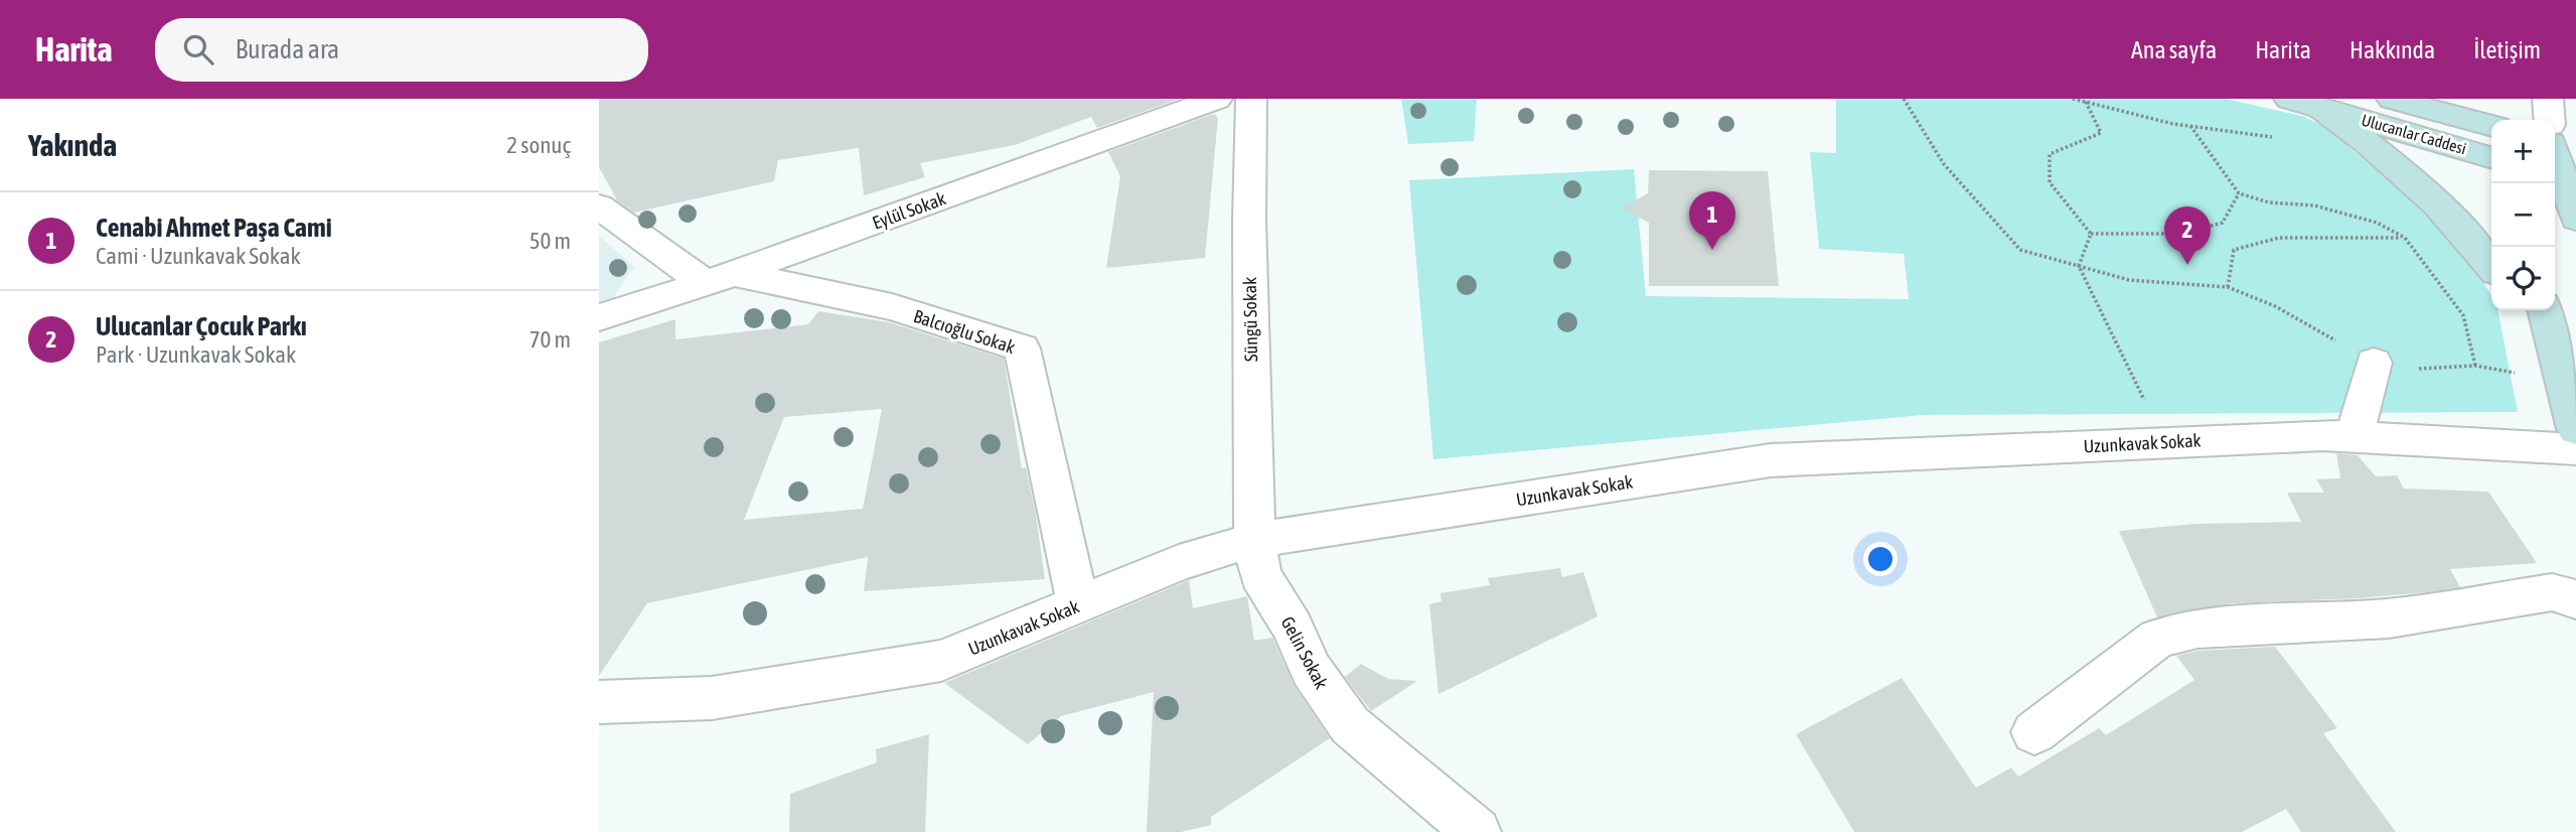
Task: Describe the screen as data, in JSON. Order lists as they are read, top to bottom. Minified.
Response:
{"streets":{"main road":["Ulucanlar Caddesi"],"street":["Eylül Sokak","Süngü Sokak","Balcıoğlu Sokak","Uzunkavak Sokak","Gelin Sokak"]},"crossings":[["Eylül Sokak","Balcıoğlu Sokak"],["Süngü Sokak","Uzunkavak Sokak"],["Süngü Sokak","Gelin Sokak"],["Balcıoğlu Sokak","Uzunkavak Sokak"],["Uzunkavak Sokak","Gelin Sokak"]],"page":{"header":"Harita","search":"Burada ara","nav":["Ana sayfa","Harita","Hakkında","İletişim"],"heading":["Yakında","2 sonuç"],"map_buttons":["+","−"],"list":[{"mark":"1","name":"Cenabi Ahmet Paşa Cami","note":"Cami · Uzunkavak Sokak","value":"50 m"},{"mark":"2","name":"Ulucanlar Çocuk Parkı","note":"Park · Uzunkavak Sokak","value":"70 m"}],"pins":["1","2"]}}
